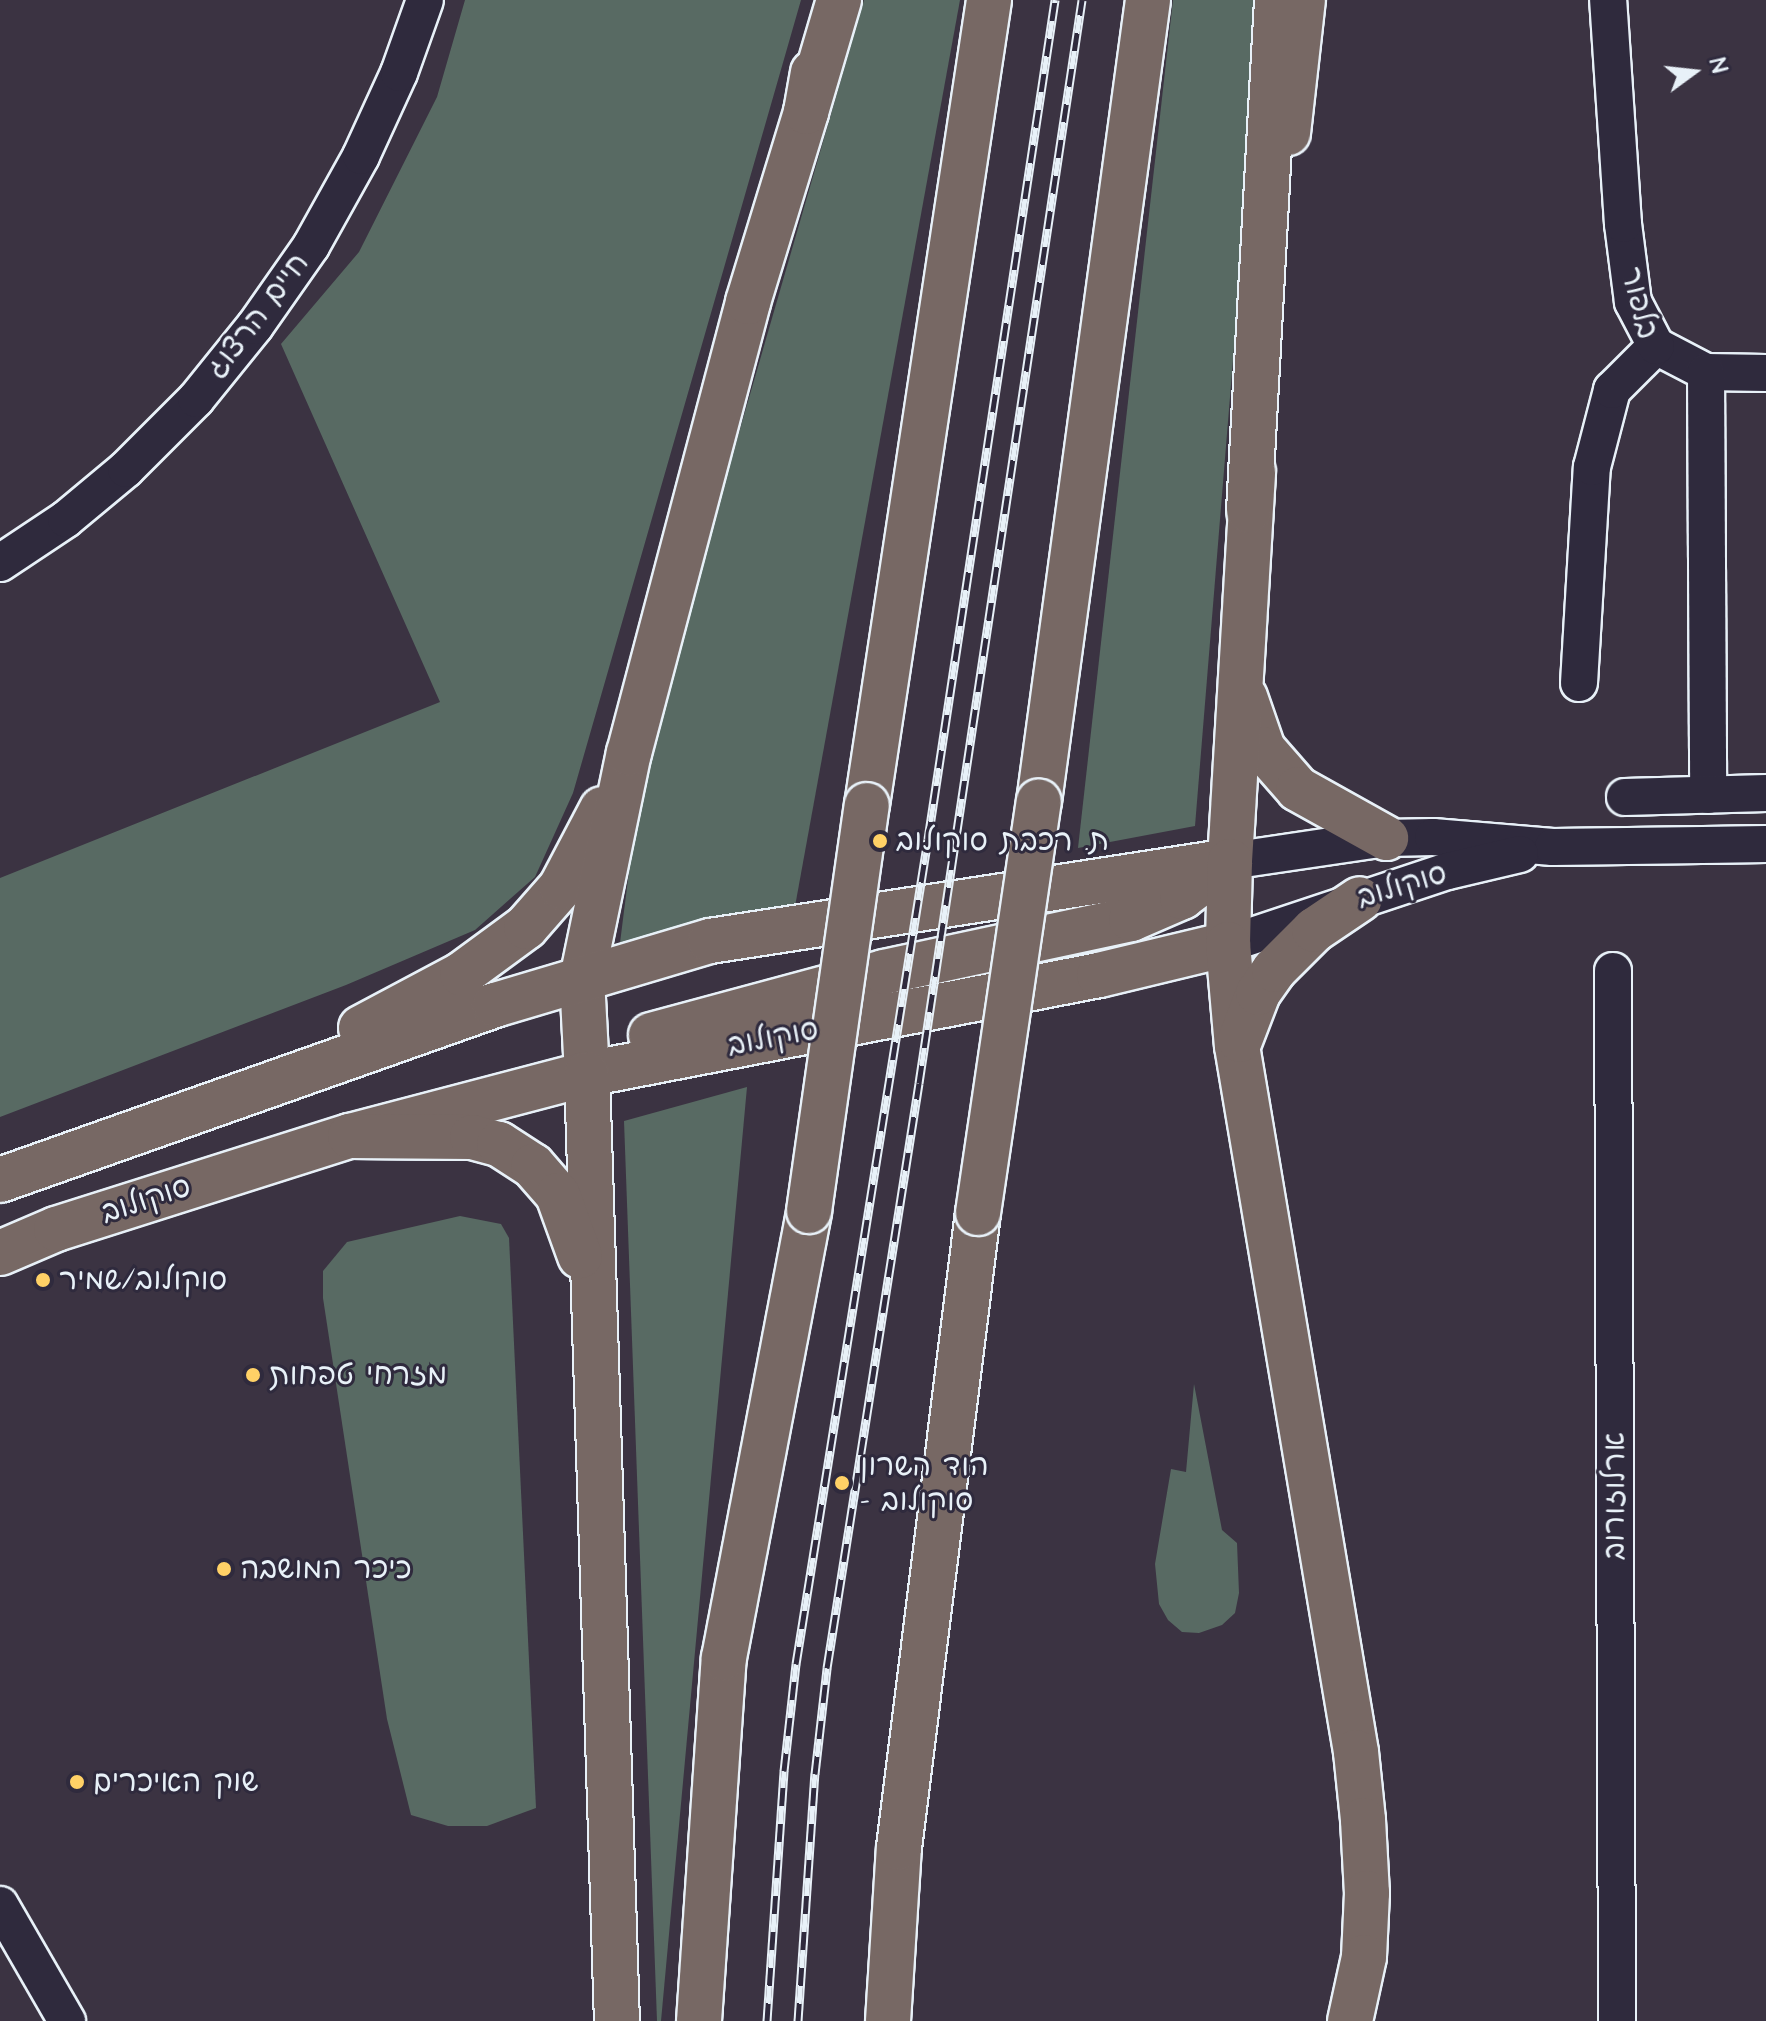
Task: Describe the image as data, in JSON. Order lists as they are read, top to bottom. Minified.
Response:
{"streets":{"main road":["סוקולוב"],"street":["בלפור","חיים הרצוג","ארלוזורוב"]},"places":["ת. רכבת סוקולוב","סוקולוב/שמיר","מזרחי טפחות","הוד השרון - סוקולוב","כיכר המושבה","שוק האיכרים"],"north":"right"}
